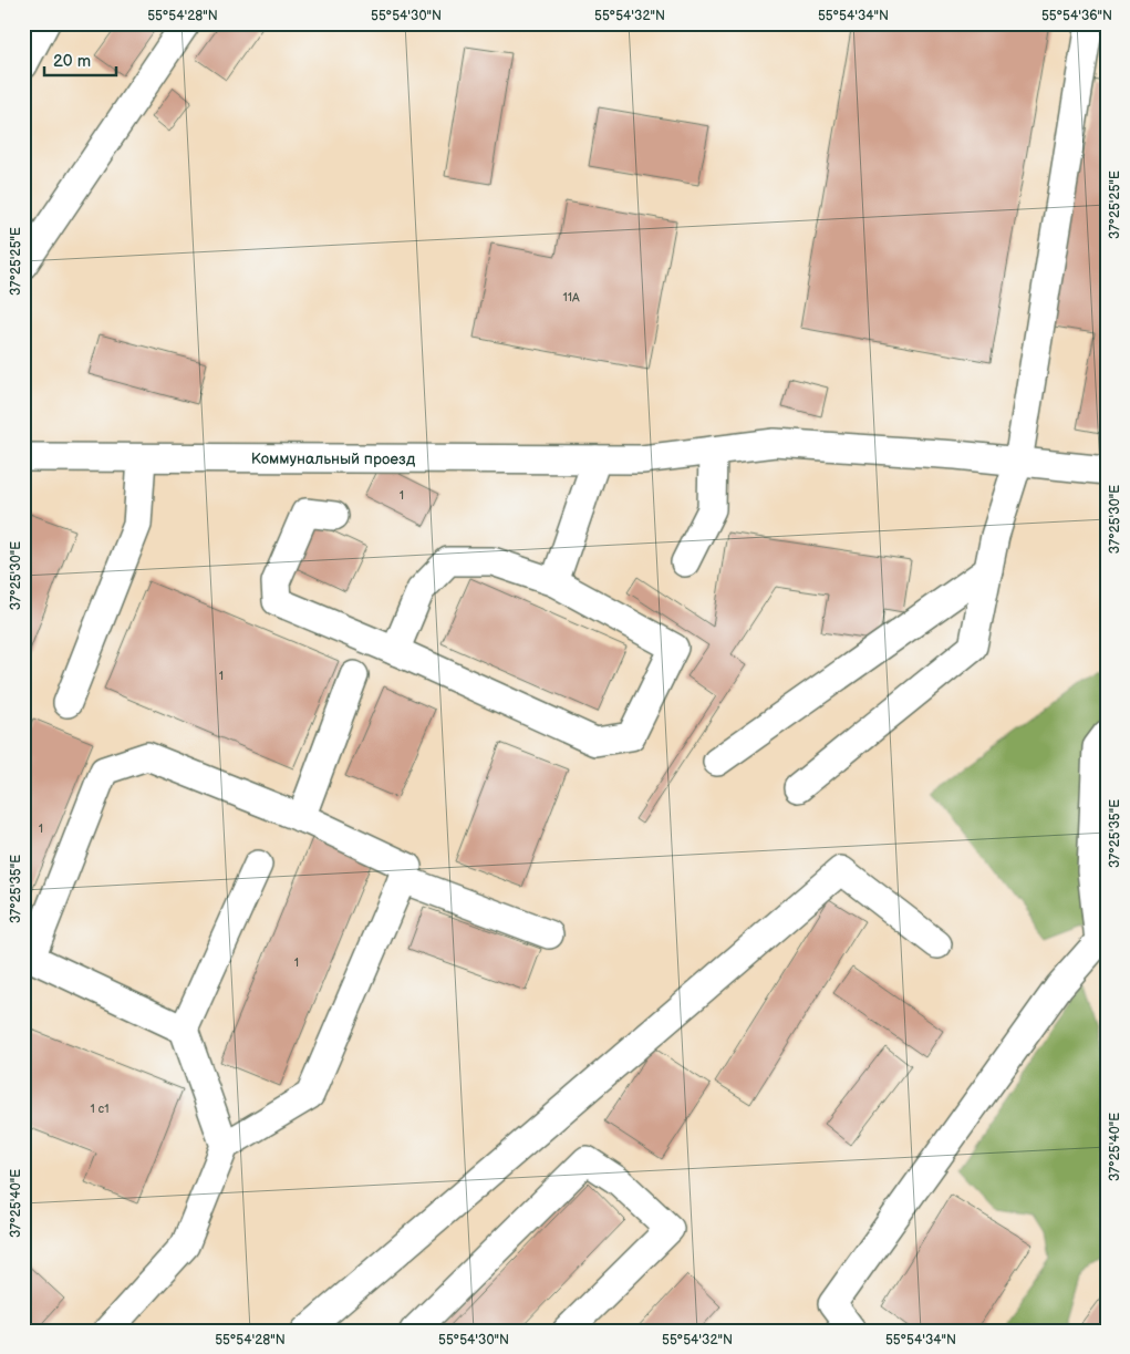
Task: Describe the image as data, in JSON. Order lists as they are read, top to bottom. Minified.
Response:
{"streets":{"street":["Коммунальный проезд"]},"house_numbers":["11А","1","1","1","1","1 с1"],"scale_bar":"20 m","coordinates":["55°54'28\"N","55°54'30\"N","55°54'32\"N","55°54'34\"N","55°54'36\"N","37°25'25\"E","37°25'30\"E","37°25'35\"E","37°25'40\"E"]}
